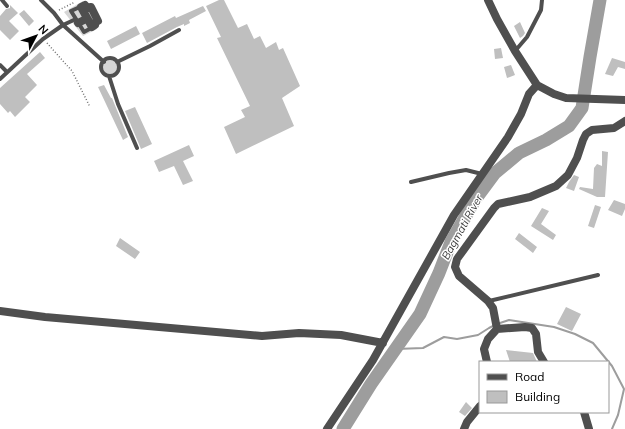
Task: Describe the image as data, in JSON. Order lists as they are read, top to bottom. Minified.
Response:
{"water":["Bagmati River"],"legend":["Road","Building"],"north":"top right"}
